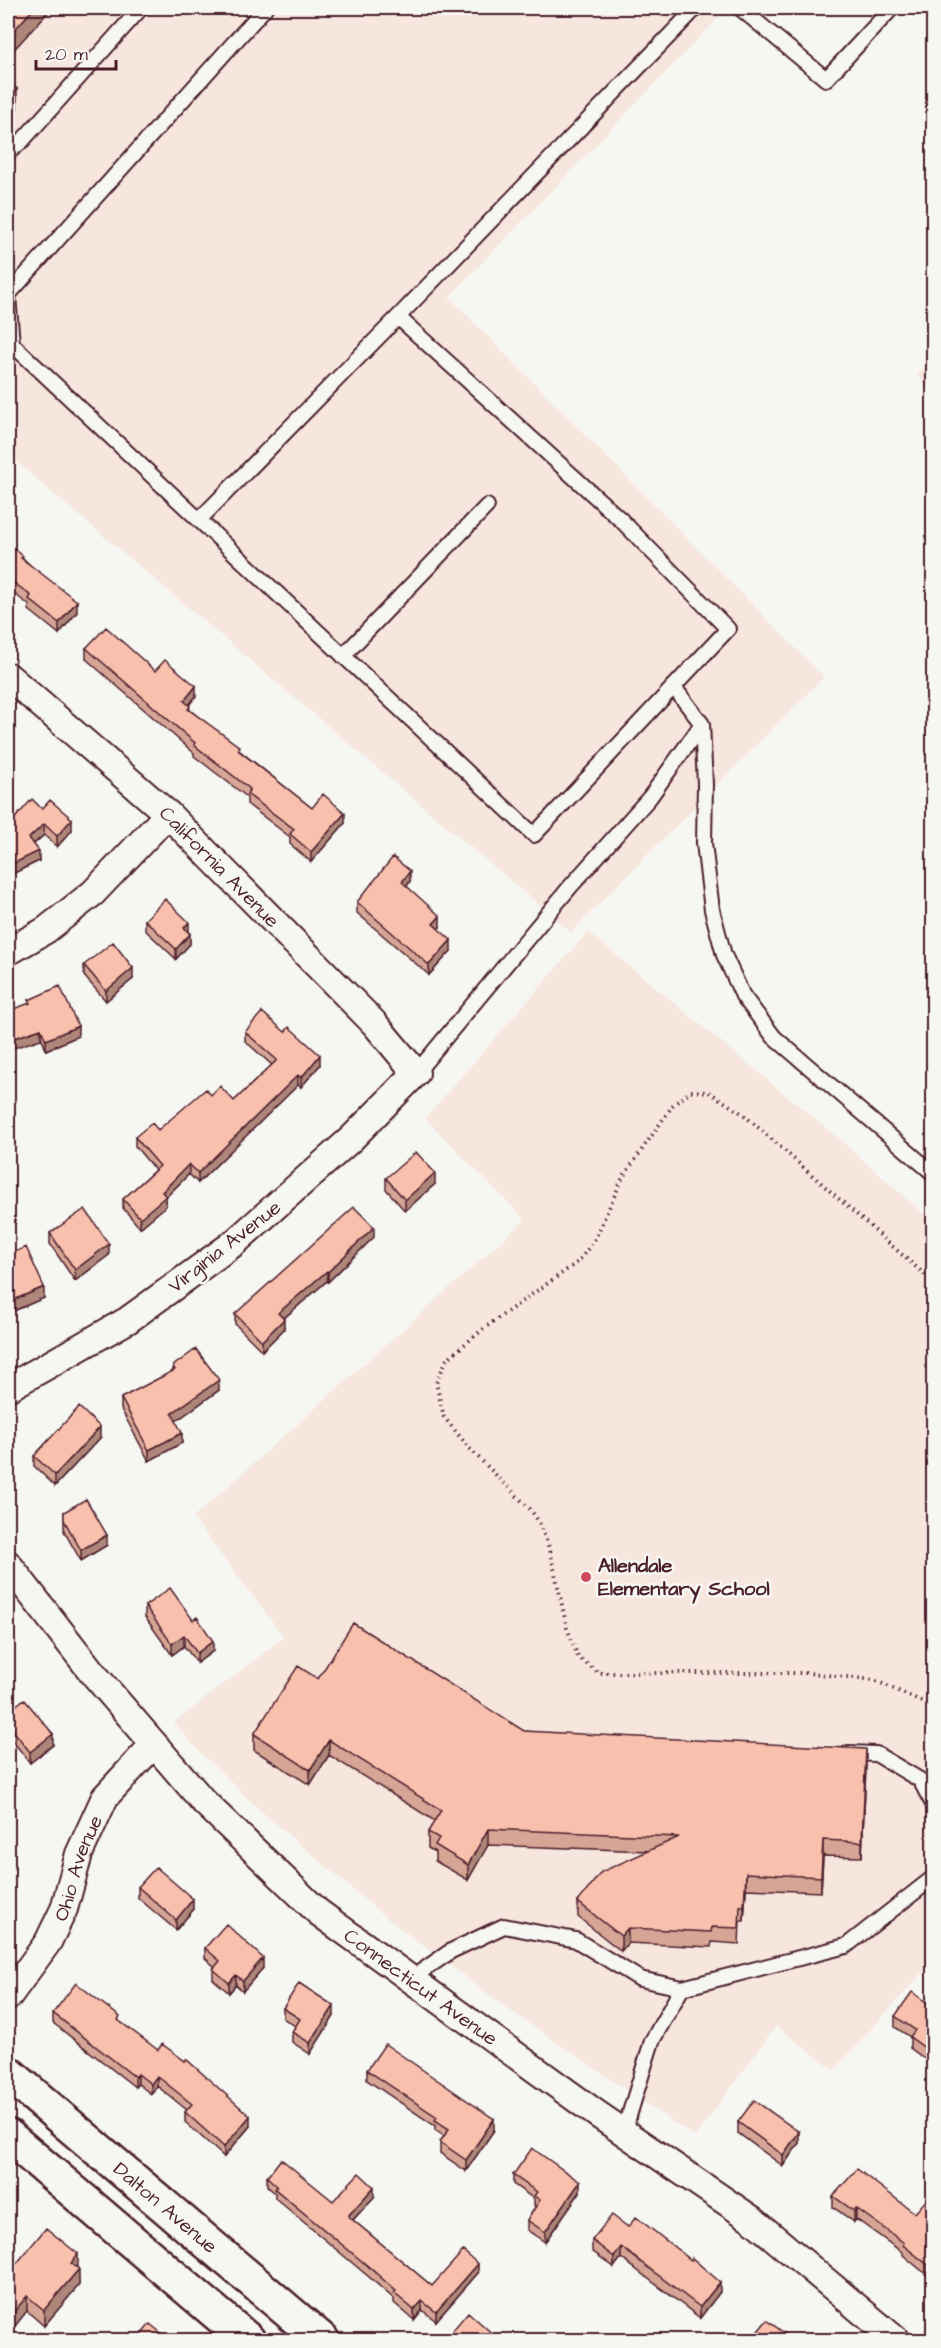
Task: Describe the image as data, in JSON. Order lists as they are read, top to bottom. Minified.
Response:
{"streets":{"main road":["Dalton Avenue"],"street":["California Avenue","Virginia Avenue","Ohio Avenue","Connecticut Avenue"]},"crossings":[["California Avenue","Virginia Avenue"],["Ohio Avenue","Connecticut Avenue"]],"places":["Allendale Elementary School"],"scale_bar":"20 m"}
